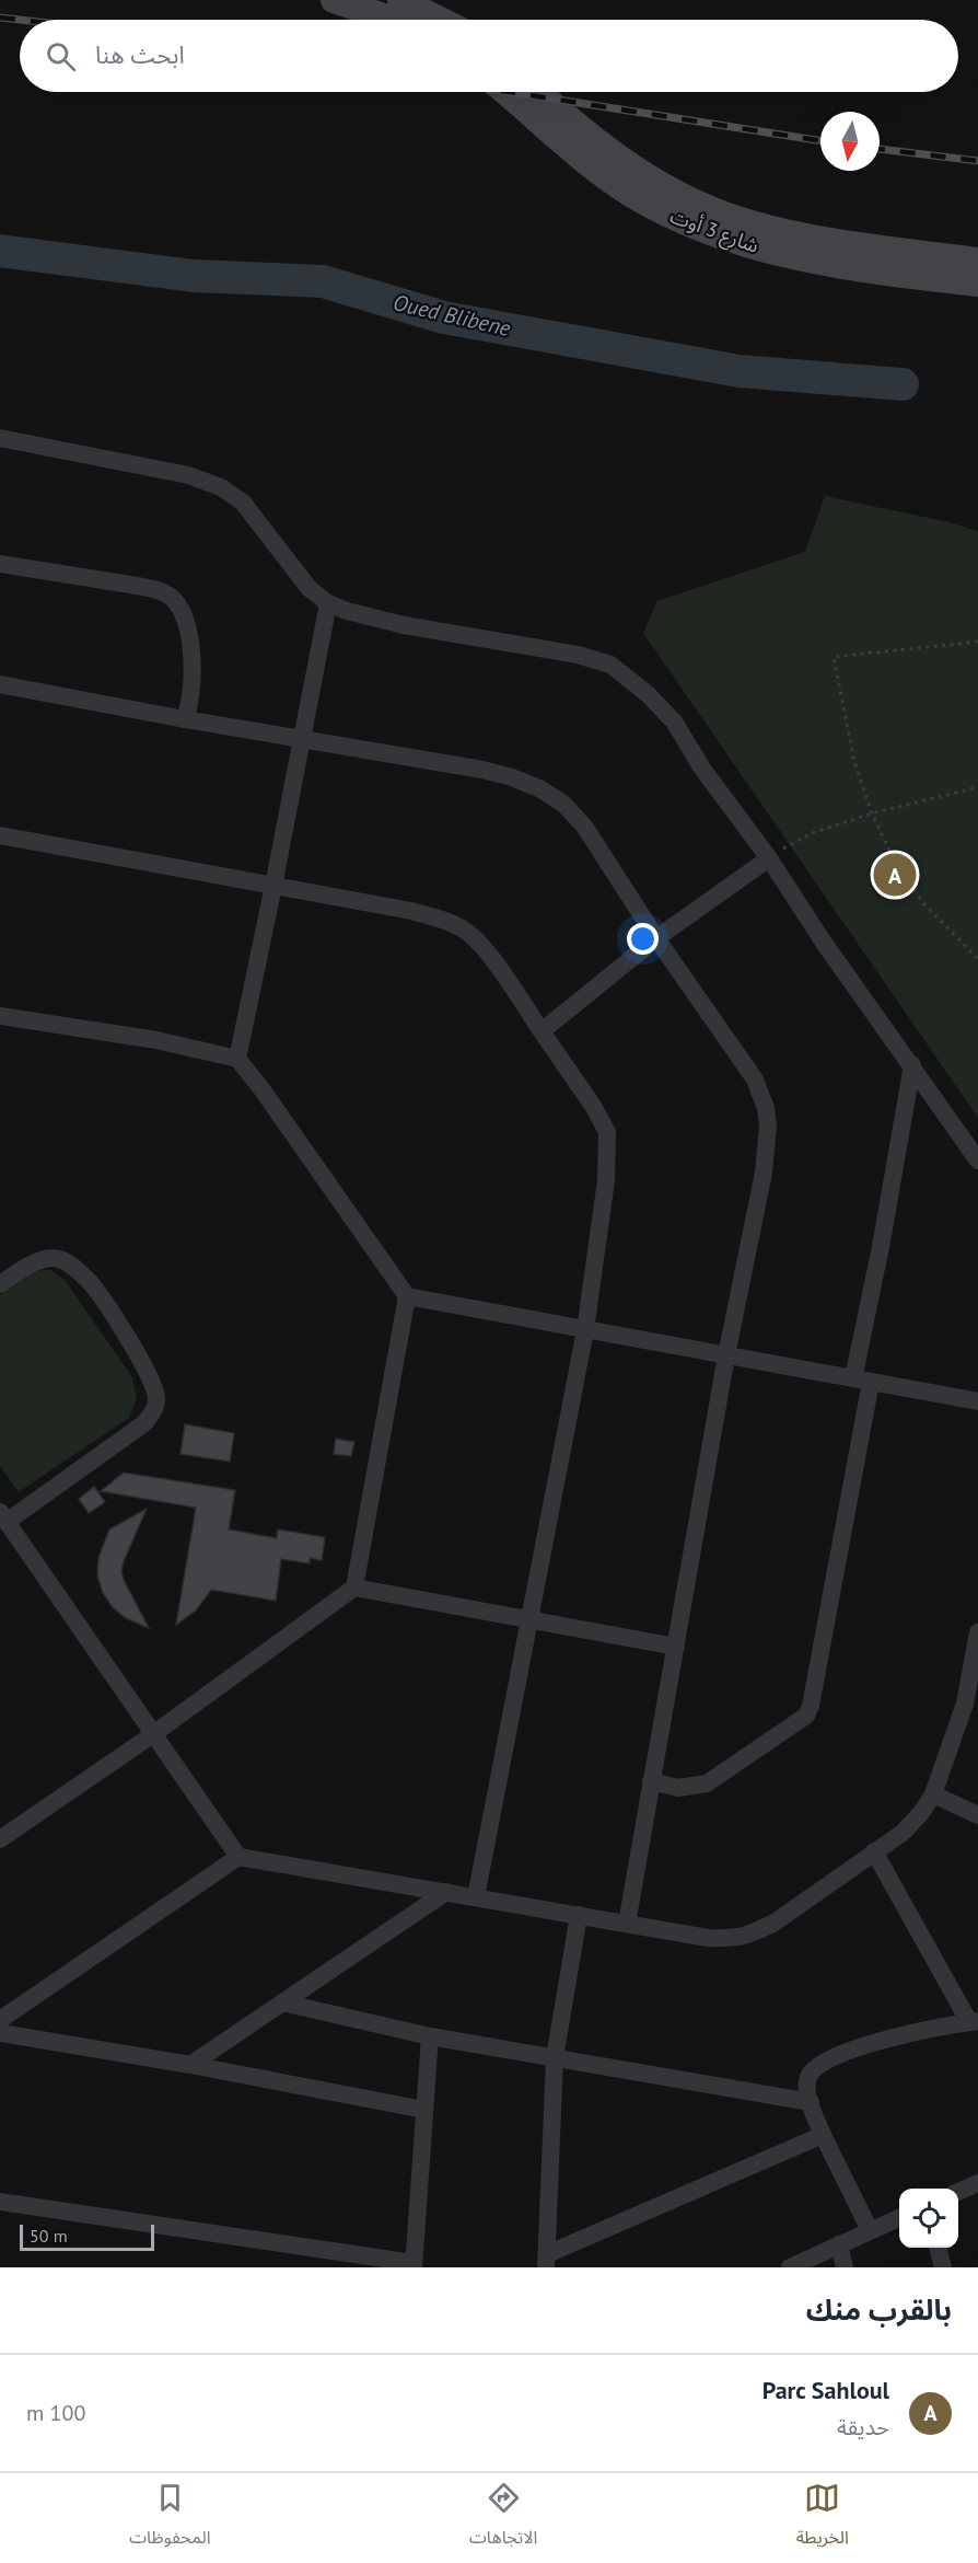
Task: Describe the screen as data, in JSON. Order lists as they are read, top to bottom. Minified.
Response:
{"streets":{"main road":["شارع 3 أوت"]},"water":["Oued Blibene"],"scale_bar":"50 m","north":"bottom","page":{"search":"ابحث هنا","pins":"A","scale":"50 m","heading":"بالقرب منك","list":[{"mark":"A","name":"Parc Sahloul","note":"حديقة","value":"100 m"}],"nav":["الخريطة","الاتجاهات","المحفوظات"]}}
